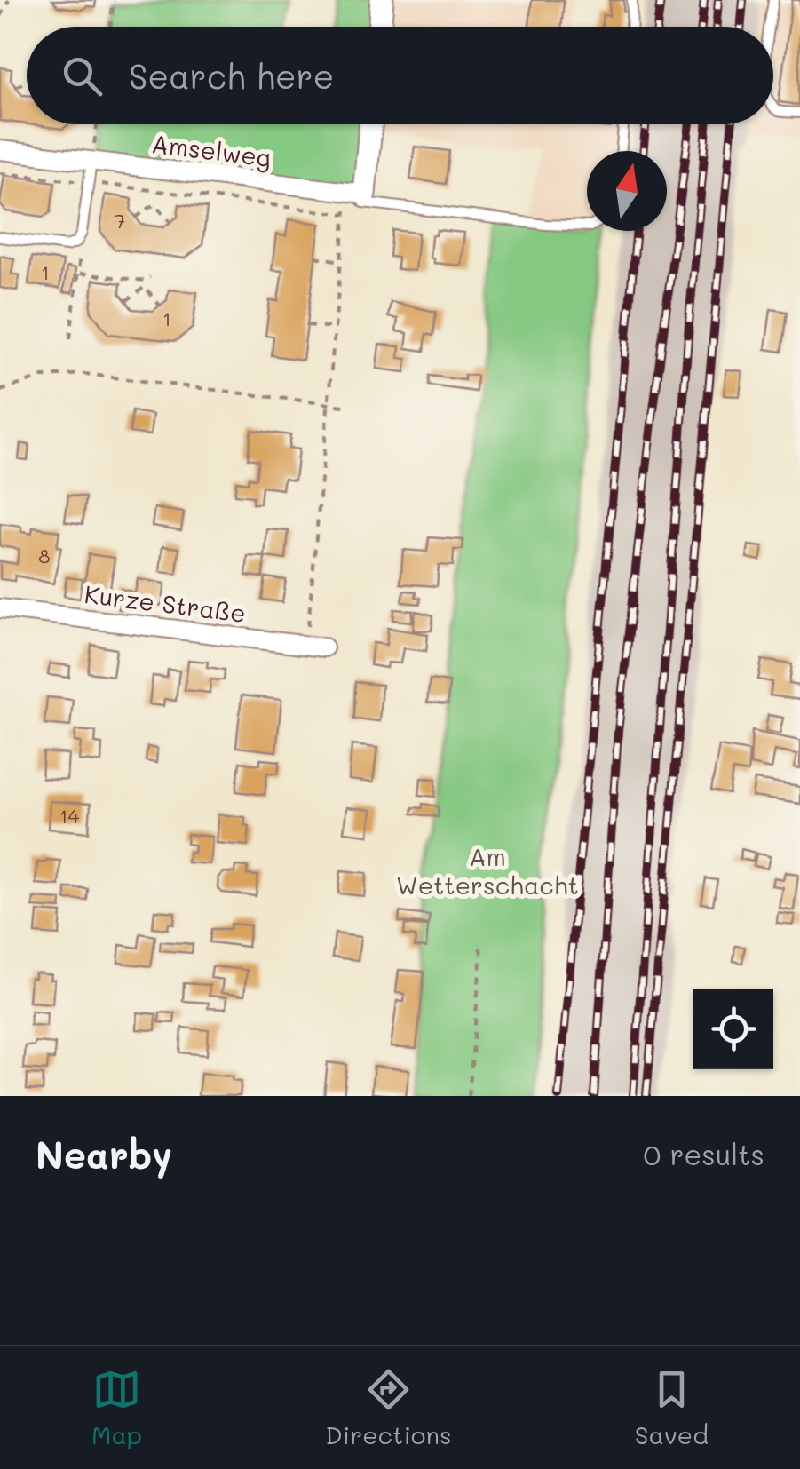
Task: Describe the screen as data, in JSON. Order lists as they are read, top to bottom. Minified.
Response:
{"streets":{"street":["Amselweg","Kurze Straße"]},"parks":["Am Wetterschacht"],"house_numbers":["7","1","1","8","14"],"north":"top","page":{"search":"Search here","heading":["Nearby","0 results"],"nav":["Map","Directions","Saved"]}}
